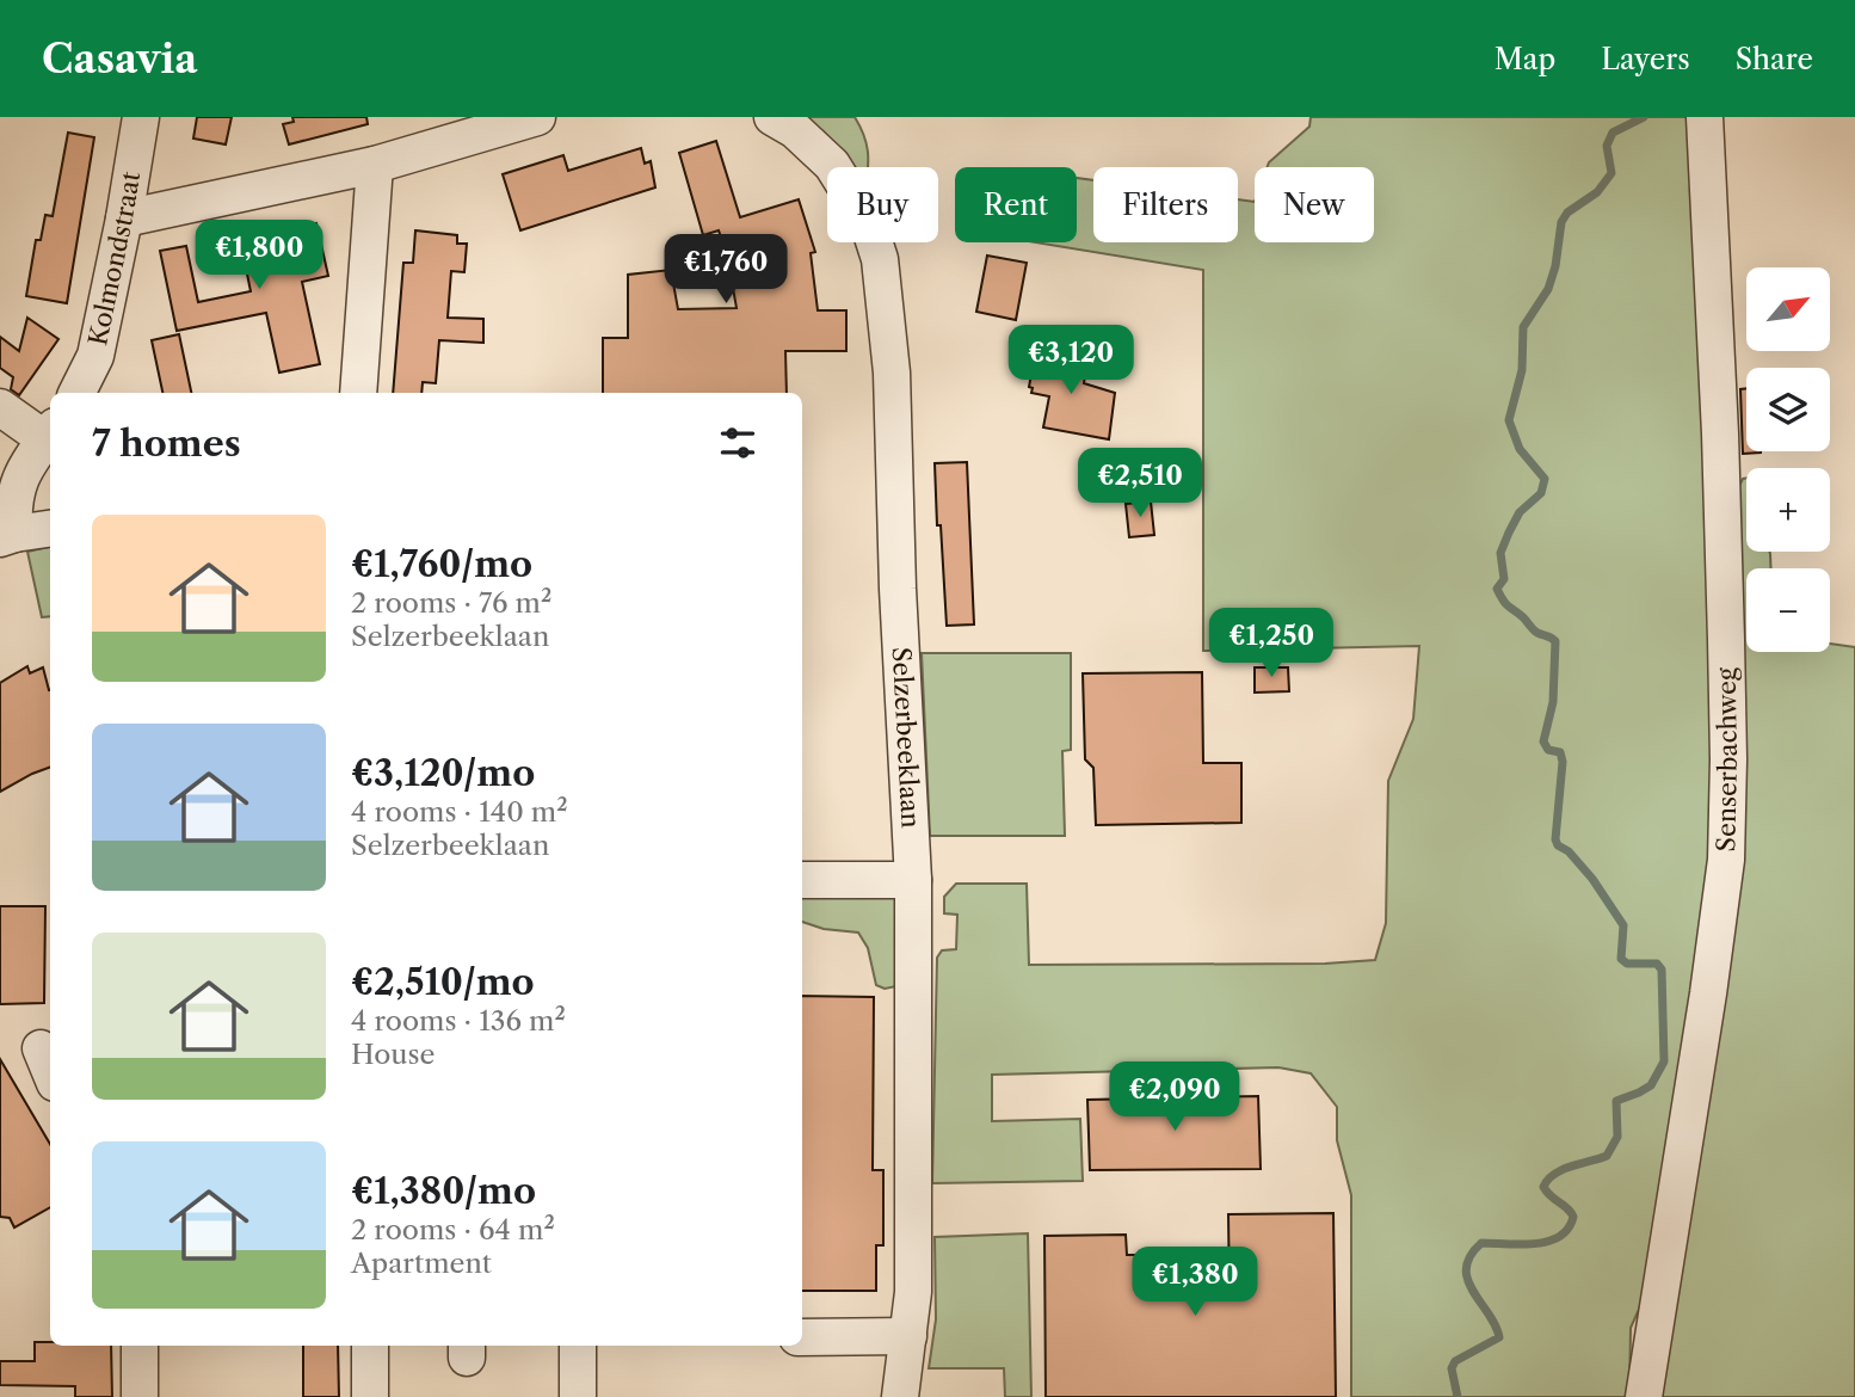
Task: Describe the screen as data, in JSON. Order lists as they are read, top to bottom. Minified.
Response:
{"streets":{"street":["Kolmondstraat","Selzerbeeklaan","Senserbachweg"]},"north":"top right","page":{"header":"Casavia","nav":["Map","Layers","Share"],"chip":["Buy","Rent","Filters","New"],"price":["€1,800","€1,760","€3,120","€2,510","€1,250","€2,090","€1,380"],"map_buttons":["+","−"],"heading":"7 homes","list":[{"name":"€1,760/mo","note":"2 rooms · 76 m² · Selzerbeeklaan"},{"name":"€3,120/mo","note":"4 rooms · 140 m² · Selzerbeeklaan"},{"name":"€2,510/mo","note":"4 rooms · 136 m² · House"},{"name":"€1,380/mo","note":"2 rooms · 64 m² · Apartment"}]}}
